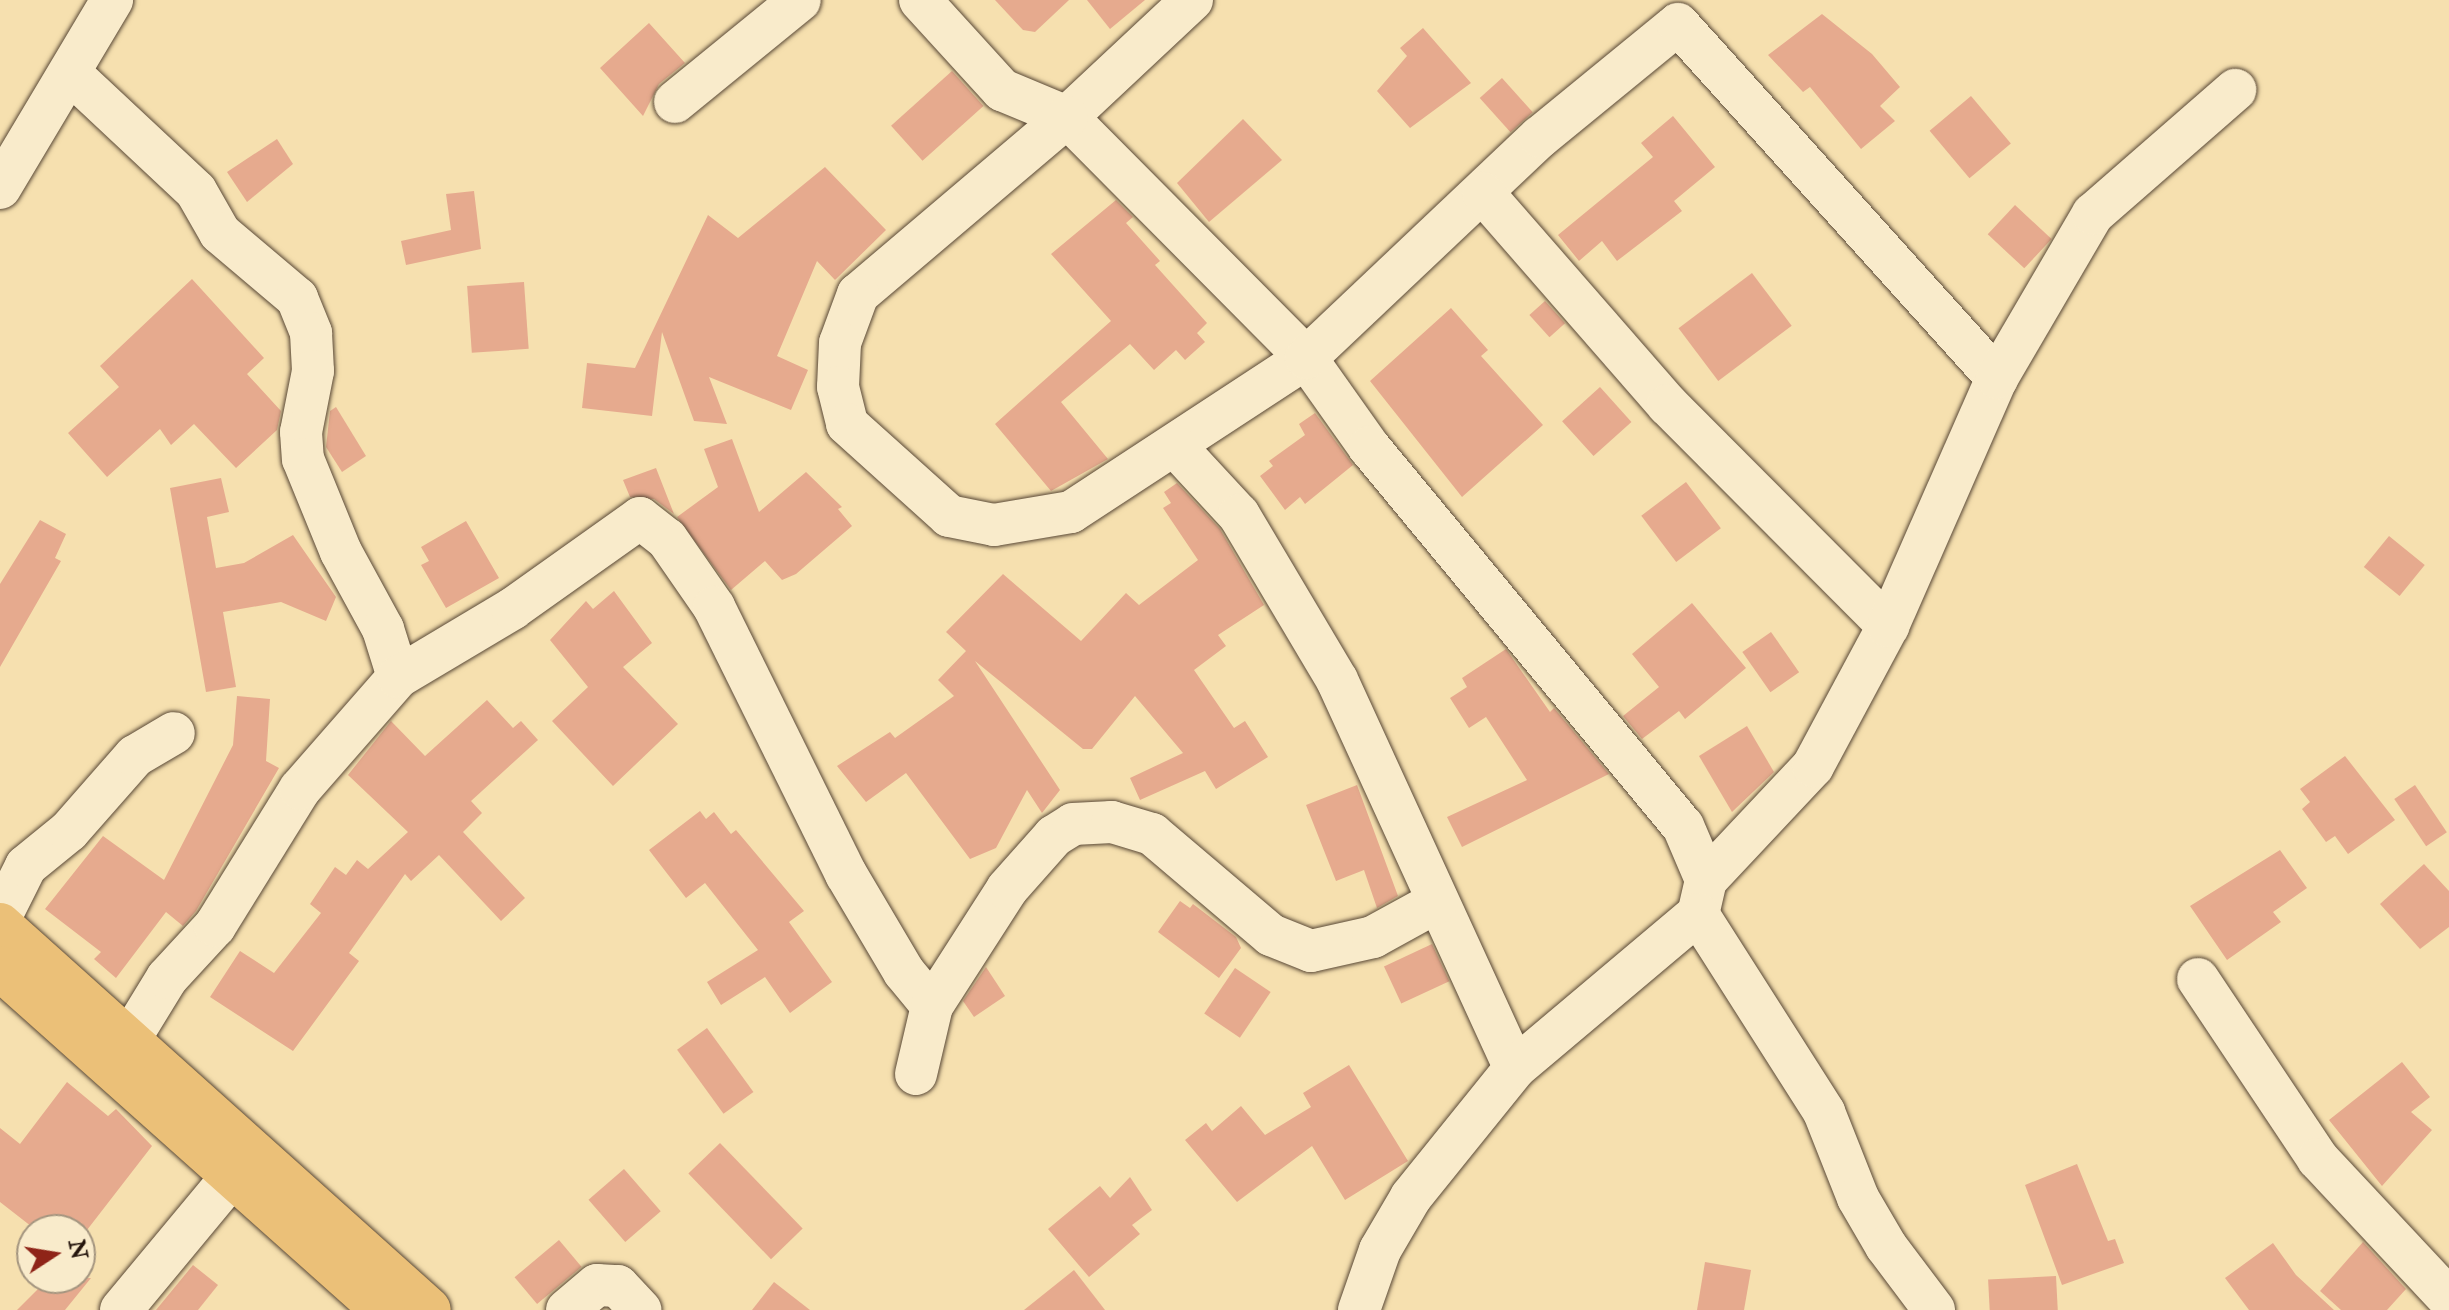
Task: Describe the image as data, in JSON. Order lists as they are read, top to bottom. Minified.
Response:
{"north":"right"}
